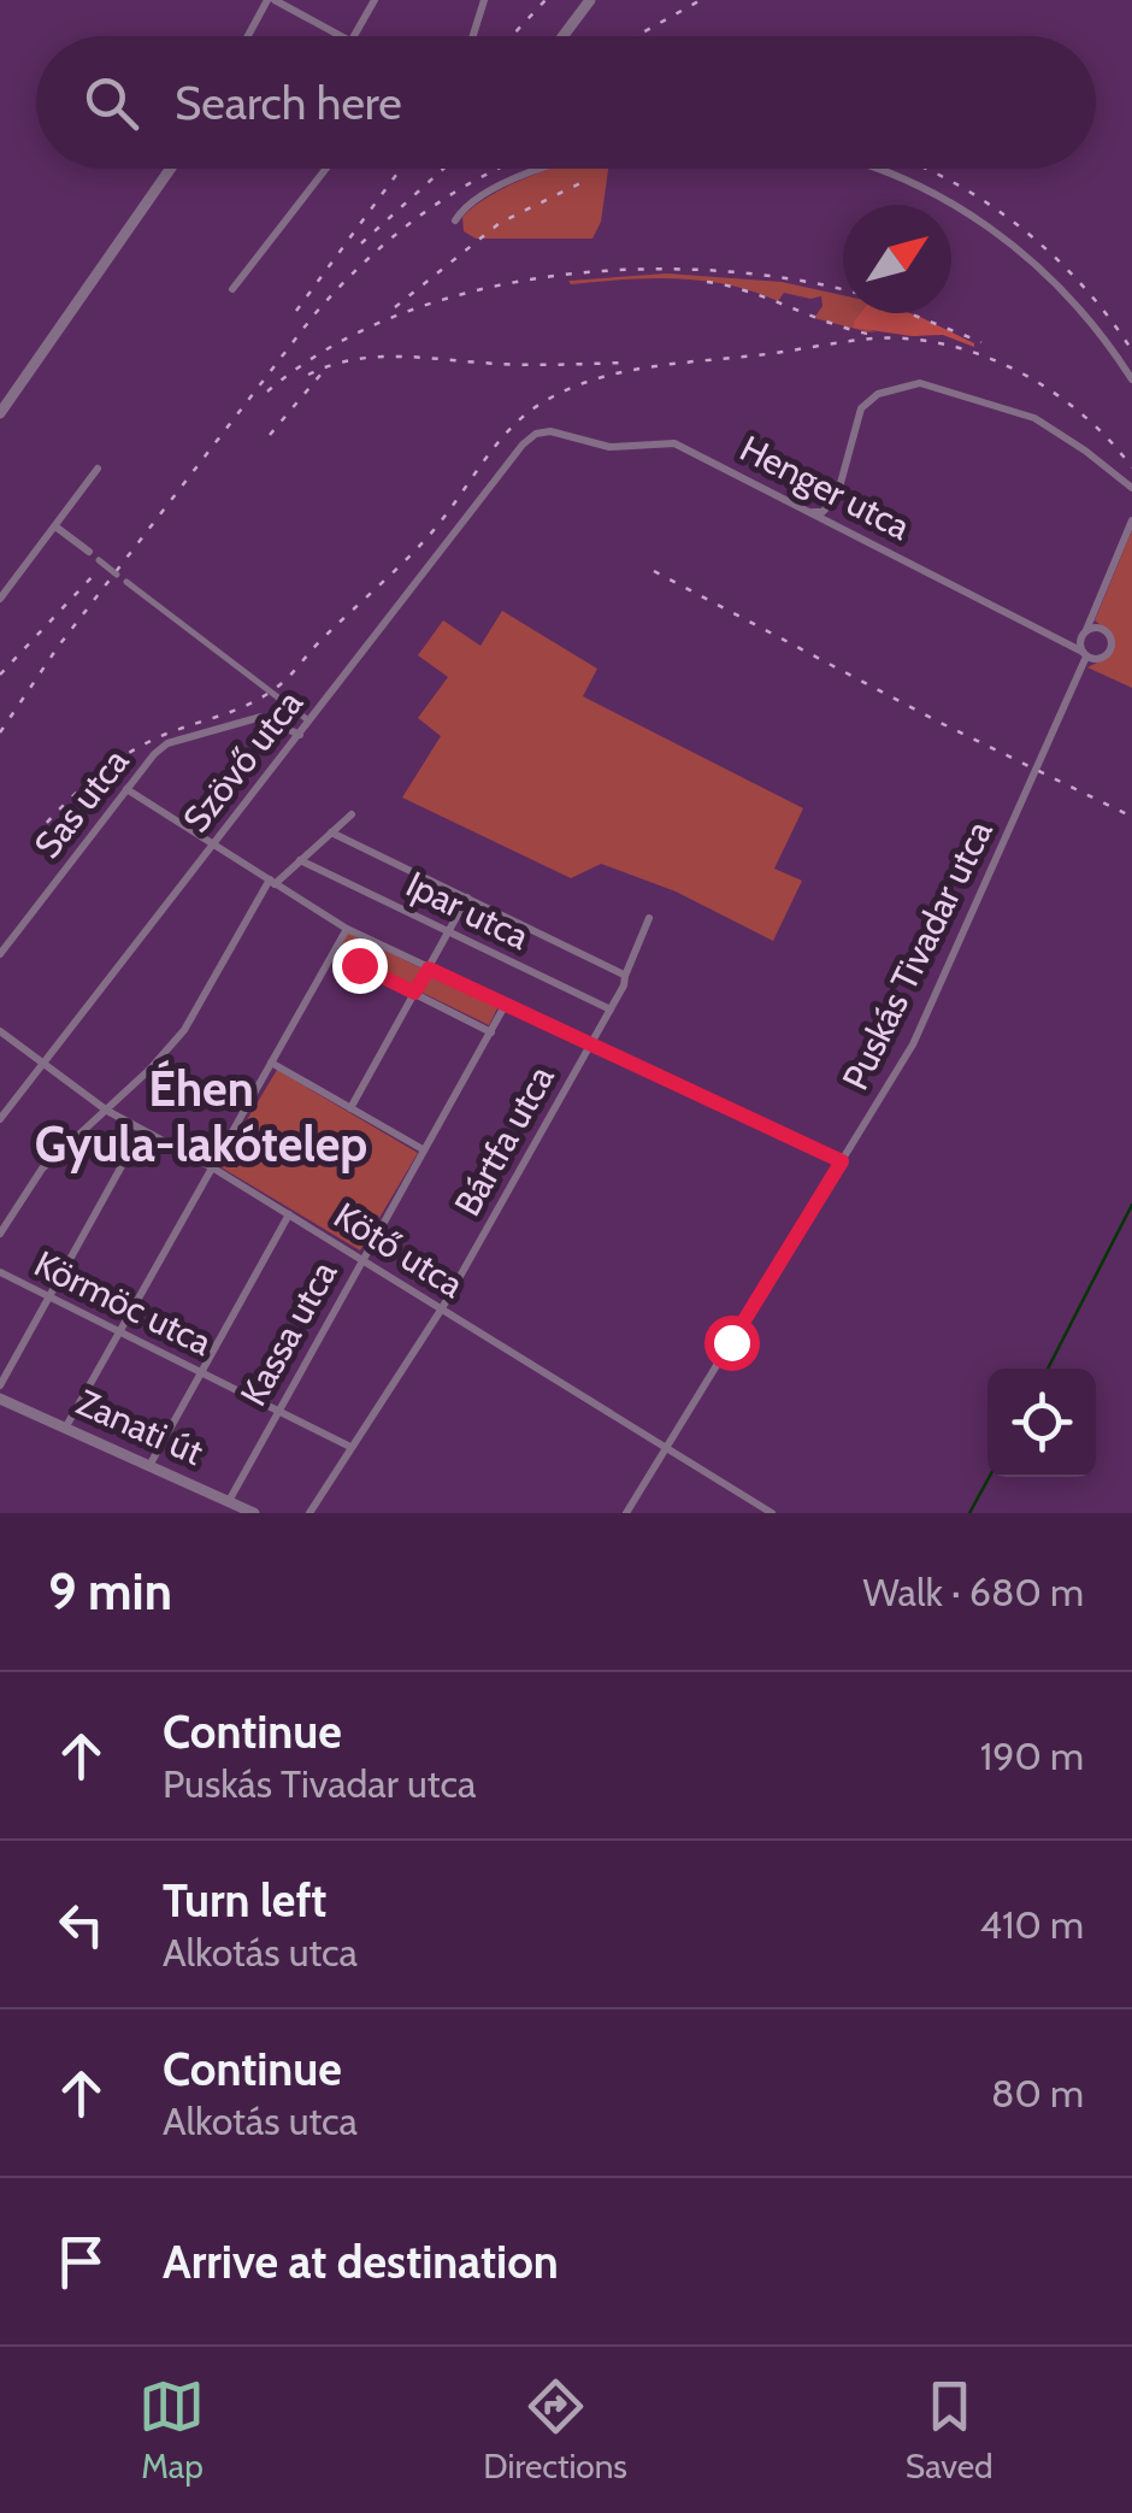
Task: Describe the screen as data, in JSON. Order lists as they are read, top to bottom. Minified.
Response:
{"streets":{"street":["Henger utca","Szövő utca","Sas utca","Ipar utca","Puskás Tivadar utca","Bártfa utca","Kötő utca","Körmöc utca","Kassa utca","Zanati út"]},"crossings":[["Henger utca","Szövő utca"],["Henger utca","Puskás Tivadar utca"],["Szövő utca","Sas utca"],["Szövő utca","Kötő utca"],["Ipar utca","Bártfa utca"],["Puskás Tivadar utca","Kötő utca"],["Bártfa utca","Kötő utca"],["Bártfa utca","Körmöc utca"],["Kötő utca","Kassa utca"],["Körmöc utca","Kassa utca"],["Kassa utca","Zanati út"]],"districts":["Éhen Gyula-lakótelep"],"north":"top right","page":{"search":"Search here","heading":["9 min","Walk · 680 m"],"list":[["Continue","Puskás Tivadar utca","190 m"],["Turn left","Alkotás utca","410 m"],["Continue","Alkotás utca","80 m"],"Arrive at destination"],"nav":["Map","Directions","Saved"]}}
